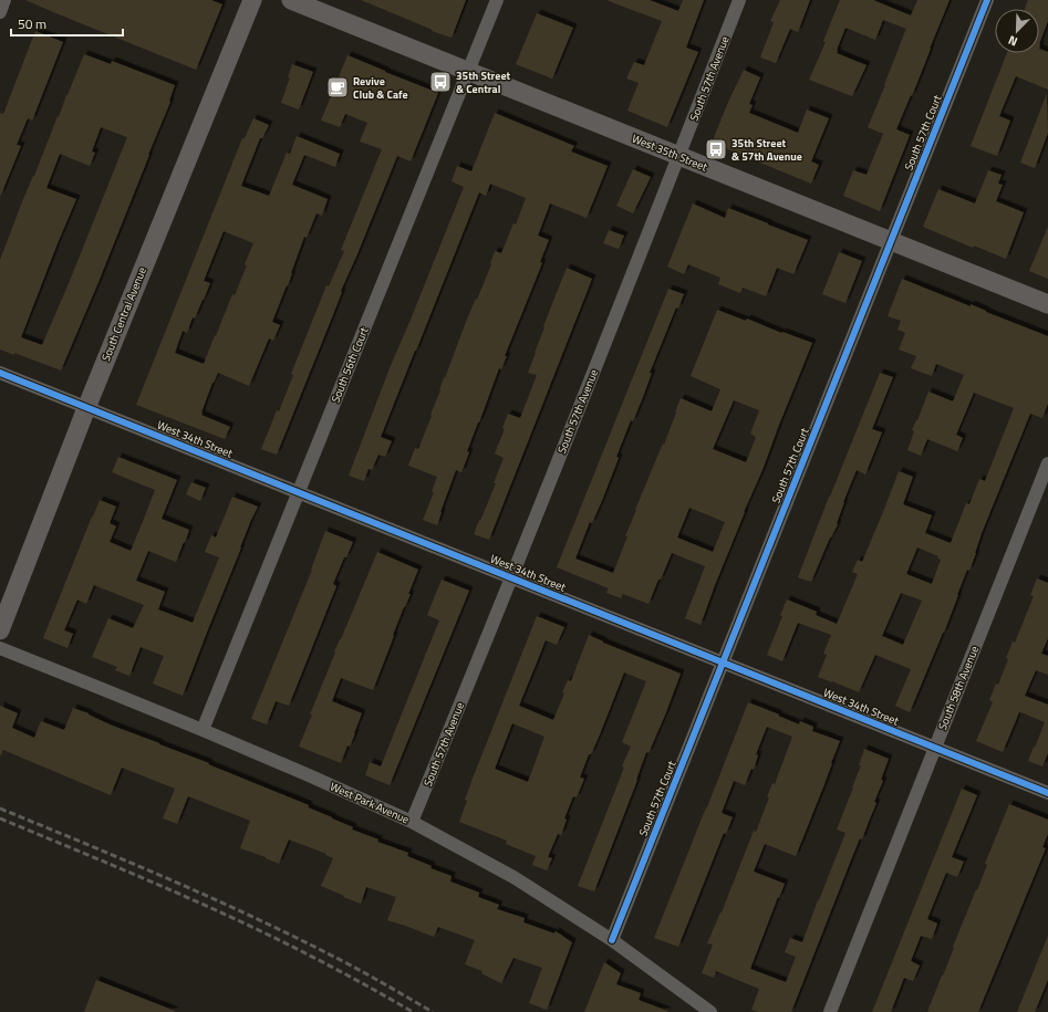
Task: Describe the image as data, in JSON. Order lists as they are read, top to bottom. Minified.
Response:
{"streets":{"street":["South 57th Avenue","South 57th Court","West 35th Street","South Central Avenue","South 56th Court","West 34th Street","South 58th Avenue","West Park Avenue"]},"crossings":[["South 57th Avenue","West 35th Street"],["South 57th Avenue","West 34th Street"],["South 57th Avenue","West Park Avenue"],["South 57th Court","West 35th Street"],["South 57th Court","West 34th Street"],["South 57th Court","West Park Avenue"],["West 35th Street","South 56th Court"],["South Central Avenue","West 34th Street"],["South 56th Court","West 34th Street"],["South 56th Court","West Park Avenue"],["West 34th Street","South 58th Avenue"]],"places":{"bus stop":["35th Street & Central","35th Street & 57th Avenue"],"cafe":["Revive Club & Cafe"]},"scale_bar":"50 m","north":"bottom left"}
